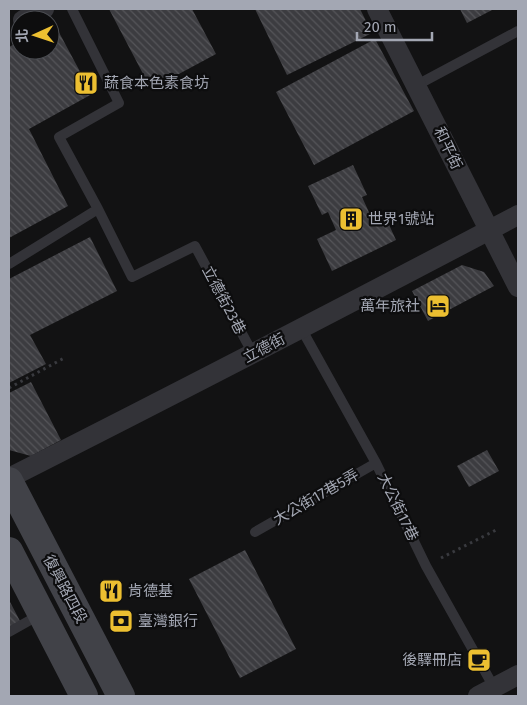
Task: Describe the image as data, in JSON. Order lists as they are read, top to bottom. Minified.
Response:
{"streets":{"main road":["復興路四段"],"street":["和平街","立德街"],"lane":["立德街23巷","大公街17巷5弄","大公街17巷"]},"crossings":[["和平街","立德街"],["立德街23巷","立德街"],["立德街","大公街17巷"],["立德街","復興路四段"],["大公街17巷5弄","大公街17巷"]],"places":{"restaurant":["蔬食本色素食坊","肯德基"],"building":["世界1號站"],"hotel":["萬年旅社"],"bank":["臺灣銀行"],"cafe":["後驛冊店"]},"scale_bar":"20 m","north":"left"}
